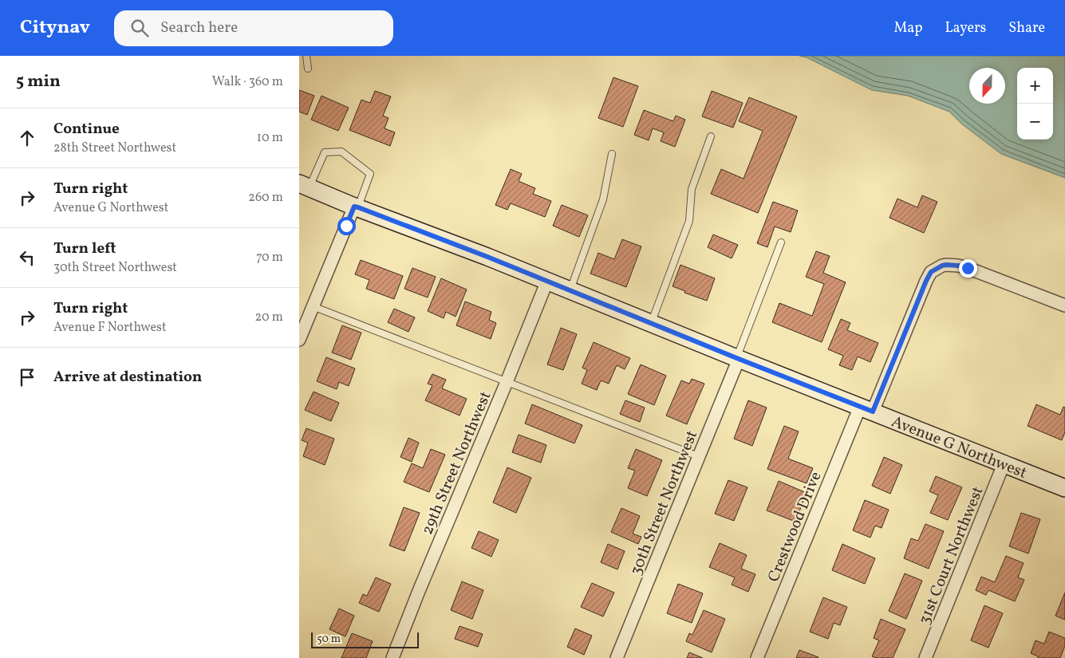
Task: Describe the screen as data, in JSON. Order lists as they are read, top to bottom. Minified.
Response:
{"streets":{"main road":["Avenue G Northwest"],"street":["29th Street Northwest","30th Street Northwest","Crestwood Drive","31st Court Northwest"]},"crossings":[["Avenue G Northwest","29th Street Northwest"],["Avenue G Northwest","30th Street Northwest"],["Avenue G Northwest","Crestwood Drive"],["Avenue G Northwest","31st Court Northwest"]],"scale_bar":"50 m","north":"bottom","page":{"header":"Citynav","search":"Search here","nav":["Map","Layers","Share"],"heading":["5 min","Walk · 360 m"],"map_buttons":["+","−"],"list":[["Continue","28th Street Northwest","10 m"],["Turn right","Avenue G Northwest","260 m"],["Turn left","30th Street Northwest","70 m"],["Turn right","Avenue F Northwest","20 m"],"Arrive at destination"],"scale":"50 m"}}
